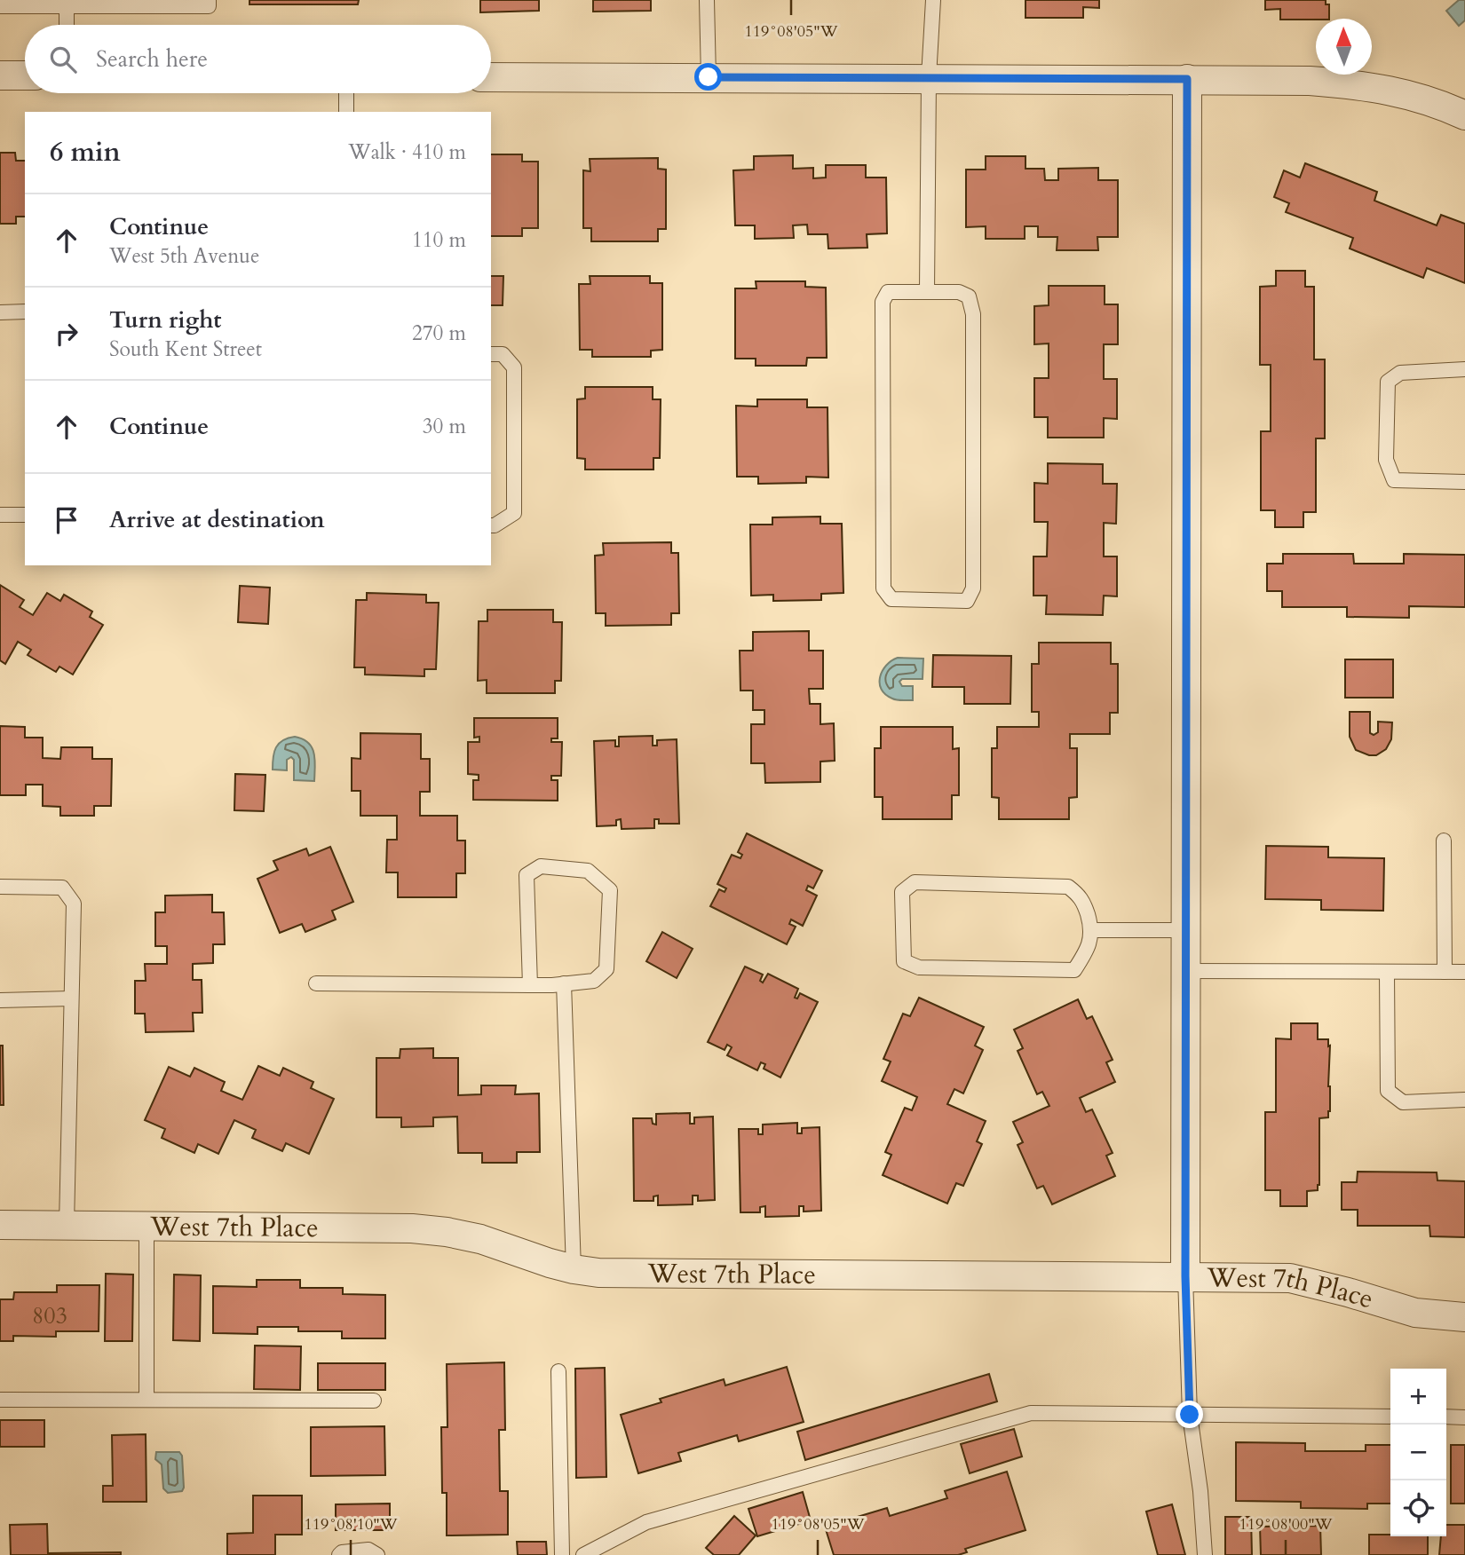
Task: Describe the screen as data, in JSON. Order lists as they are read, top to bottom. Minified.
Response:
{"streets":{"street":["West 7th Place"]},"house_numbers":["803"],"north":"top","page":{"search":"Search here","heading":["6 min","Walk · 410 m"],"list":[["Continue","West 5th Avenue","110 m"],["Turn right","South Kent Street","270 m"],["Continue","30 m"],"Arrive at destination"],"map_buttons":["+","−"]},"coordinates":["119°08'05\"W","119°08'10\"W","119°08'00\"W"]}
